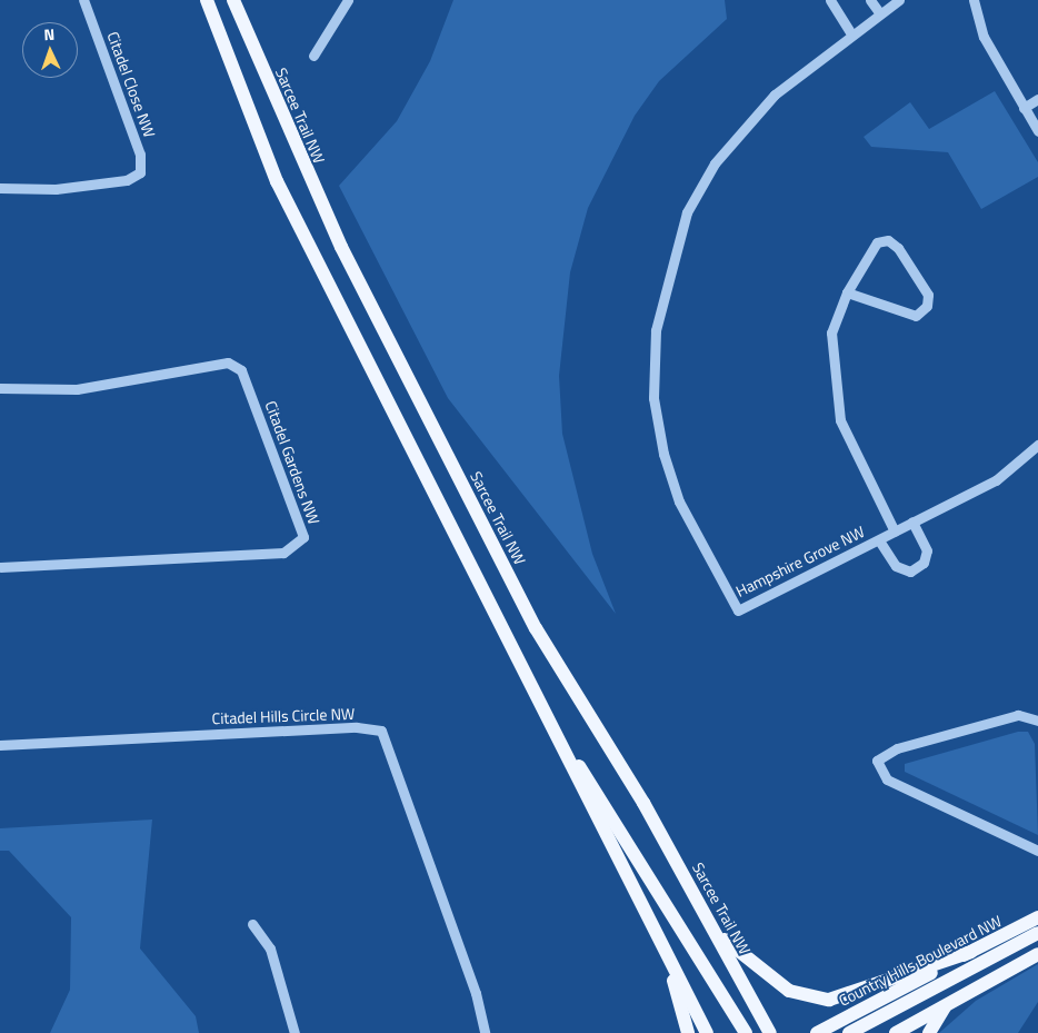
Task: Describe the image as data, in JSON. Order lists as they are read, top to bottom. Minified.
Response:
{"streets":{"main road":["Sarcee Trail NW","Country Hills Boulevard NW"],"street":["Citadel Close NW","Citadel Gardens NW","Hampshire Grove NW","Citadel Hills Circle NW"]},"north":"top"}
